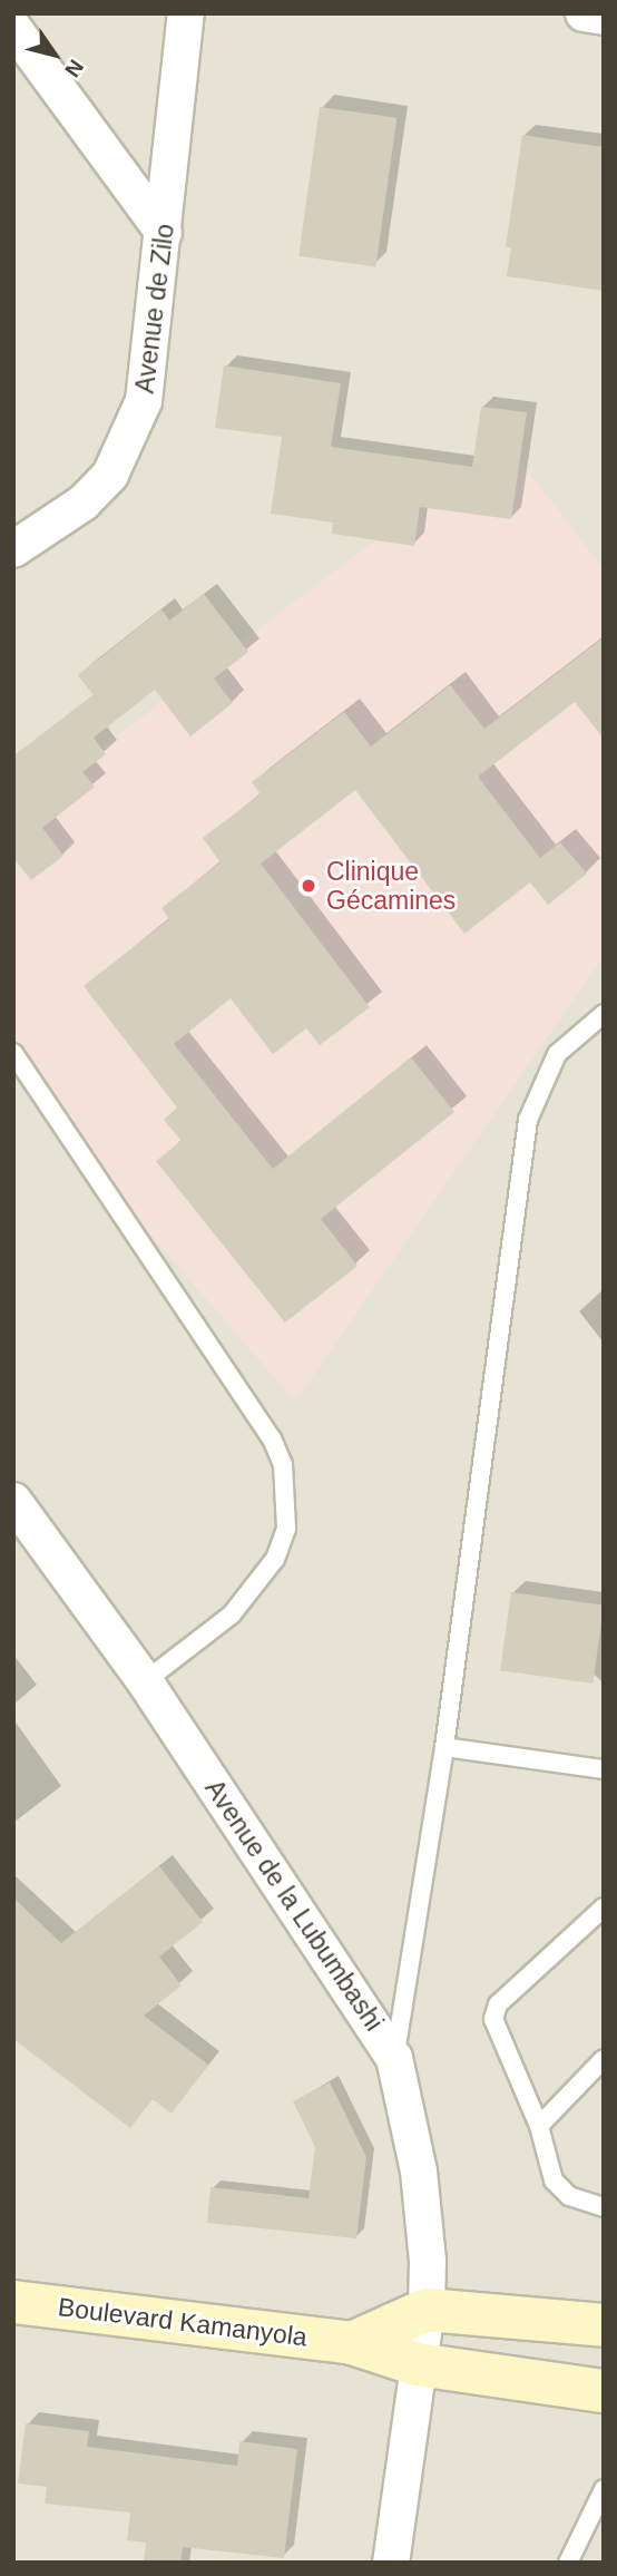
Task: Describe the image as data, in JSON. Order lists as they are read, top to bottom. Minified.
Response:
{"streets":{"main road":["Boulevard Kamanyola"],"street":["Avenue de Zilo","Avenue de la Lubumbashi"]},"crossings":[["Avenue de la Lubumbashi","Boulevard Kamanyola"]],"places":["Clinique Gécamines"],"north":"bottom right"}
